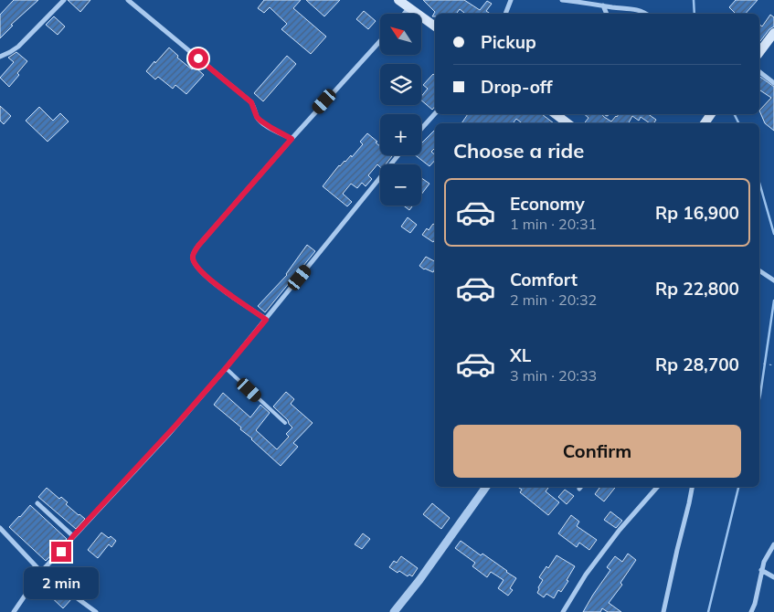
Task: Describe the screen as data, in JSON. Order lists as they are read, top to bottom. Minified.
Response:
{"north":"top left","page":{"map_buttons":["+","−"],"banner":["Pickup","Drop-off"],"heading":"Choose a ride","list":[{"name":"Economy","note":"1 min · 20:31","value":"Rp 16,900"},{"name":"Comfort","note":"2 min · 20:32","value":"Rp 22,800"},{"name":"XL","note":"3 min · 20:33","value":"Rp 28,700"}],"buttons":"Confirm","bubble":"2 min"}}
